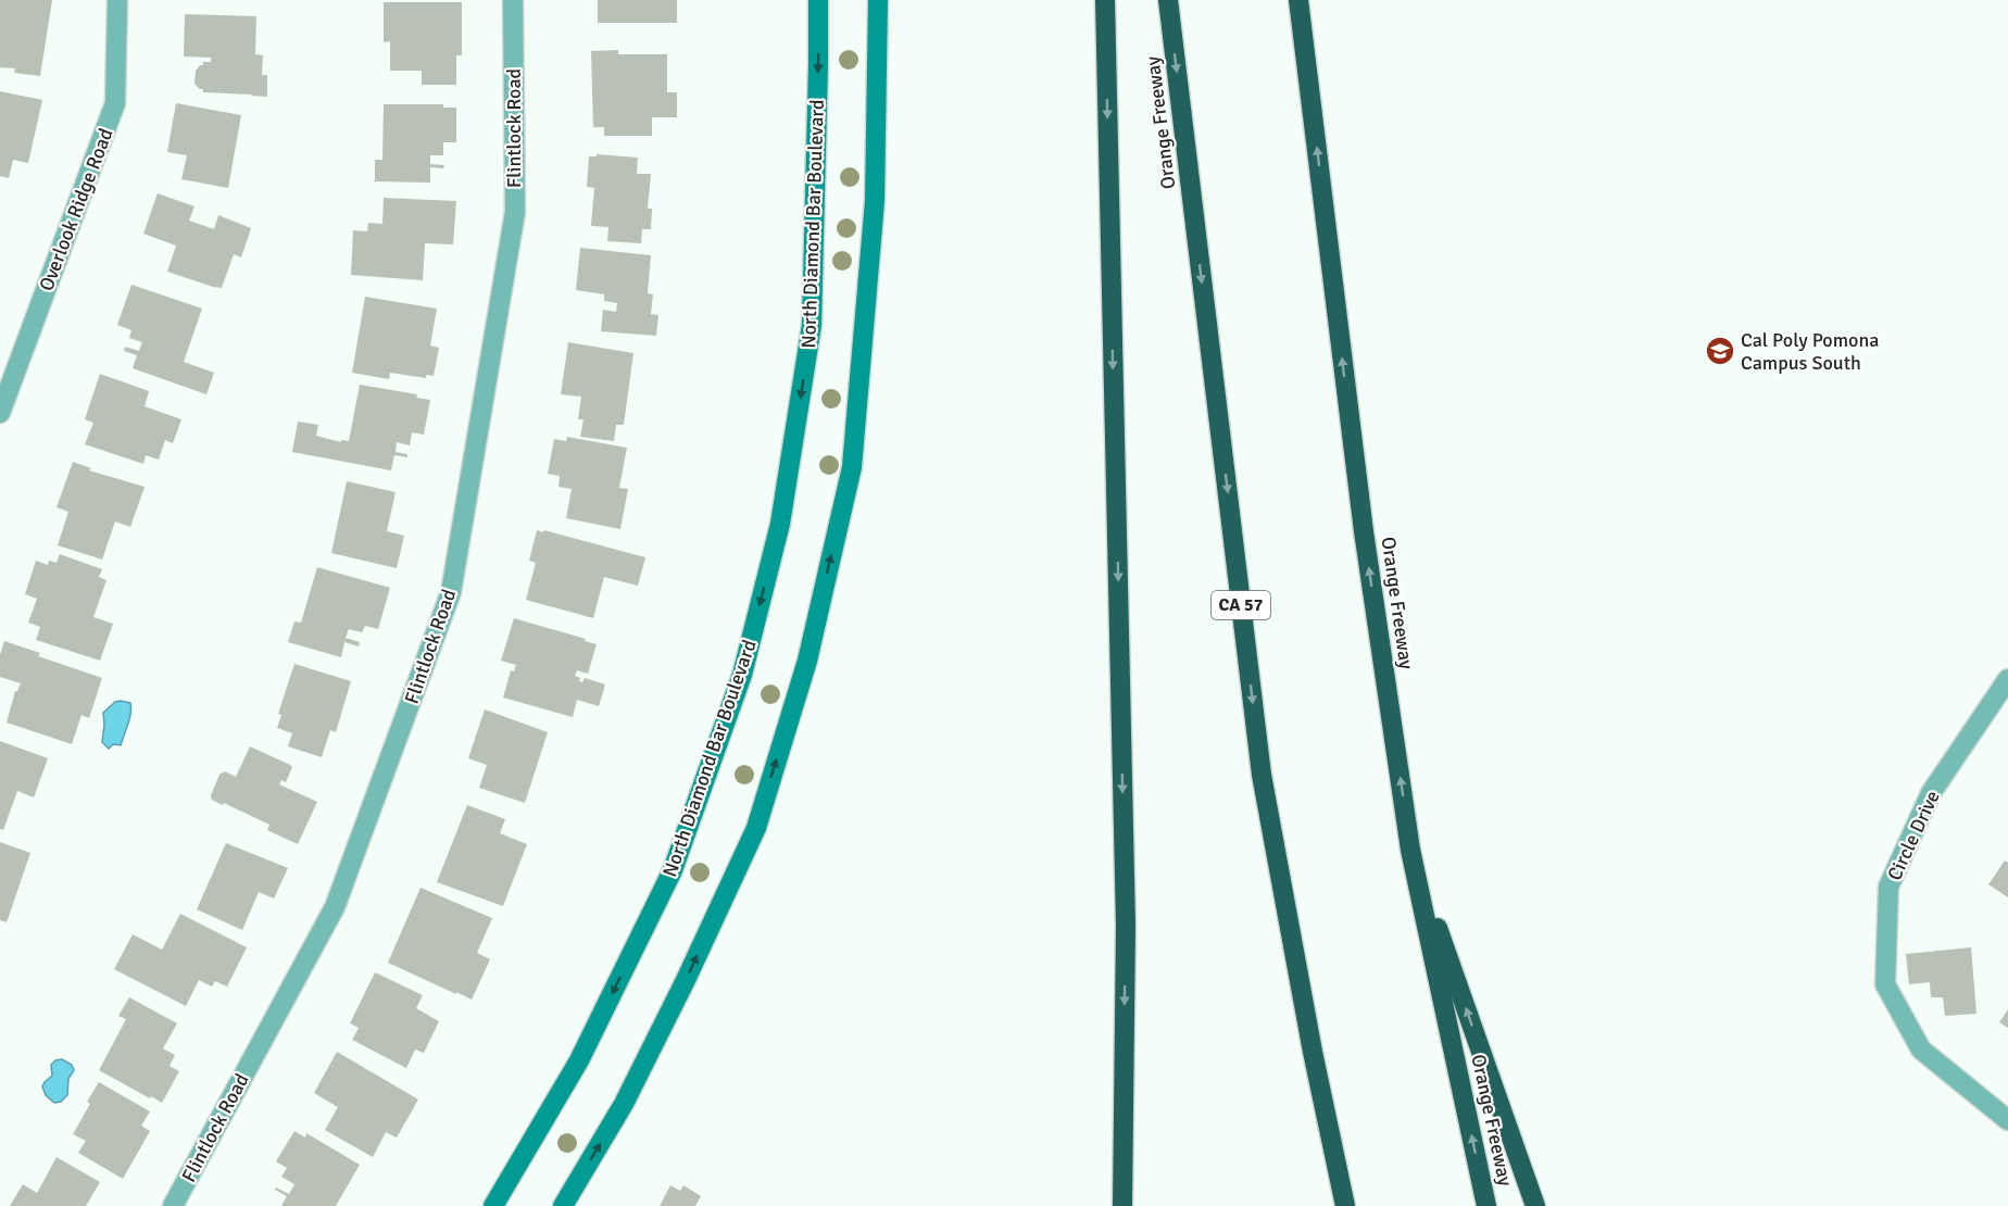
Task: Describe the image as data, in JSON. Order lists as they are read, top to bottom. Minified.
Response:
{"streets":{"highway":["Orange Freeway","CA 57"],"main road":["North Diamond Bar Boulevard"],"street":["Flintlock Road","Overlook Ridge Road","Circle Drive"]},"places":{"school or university":["Cal Poly Pomona Campus South"]}}
